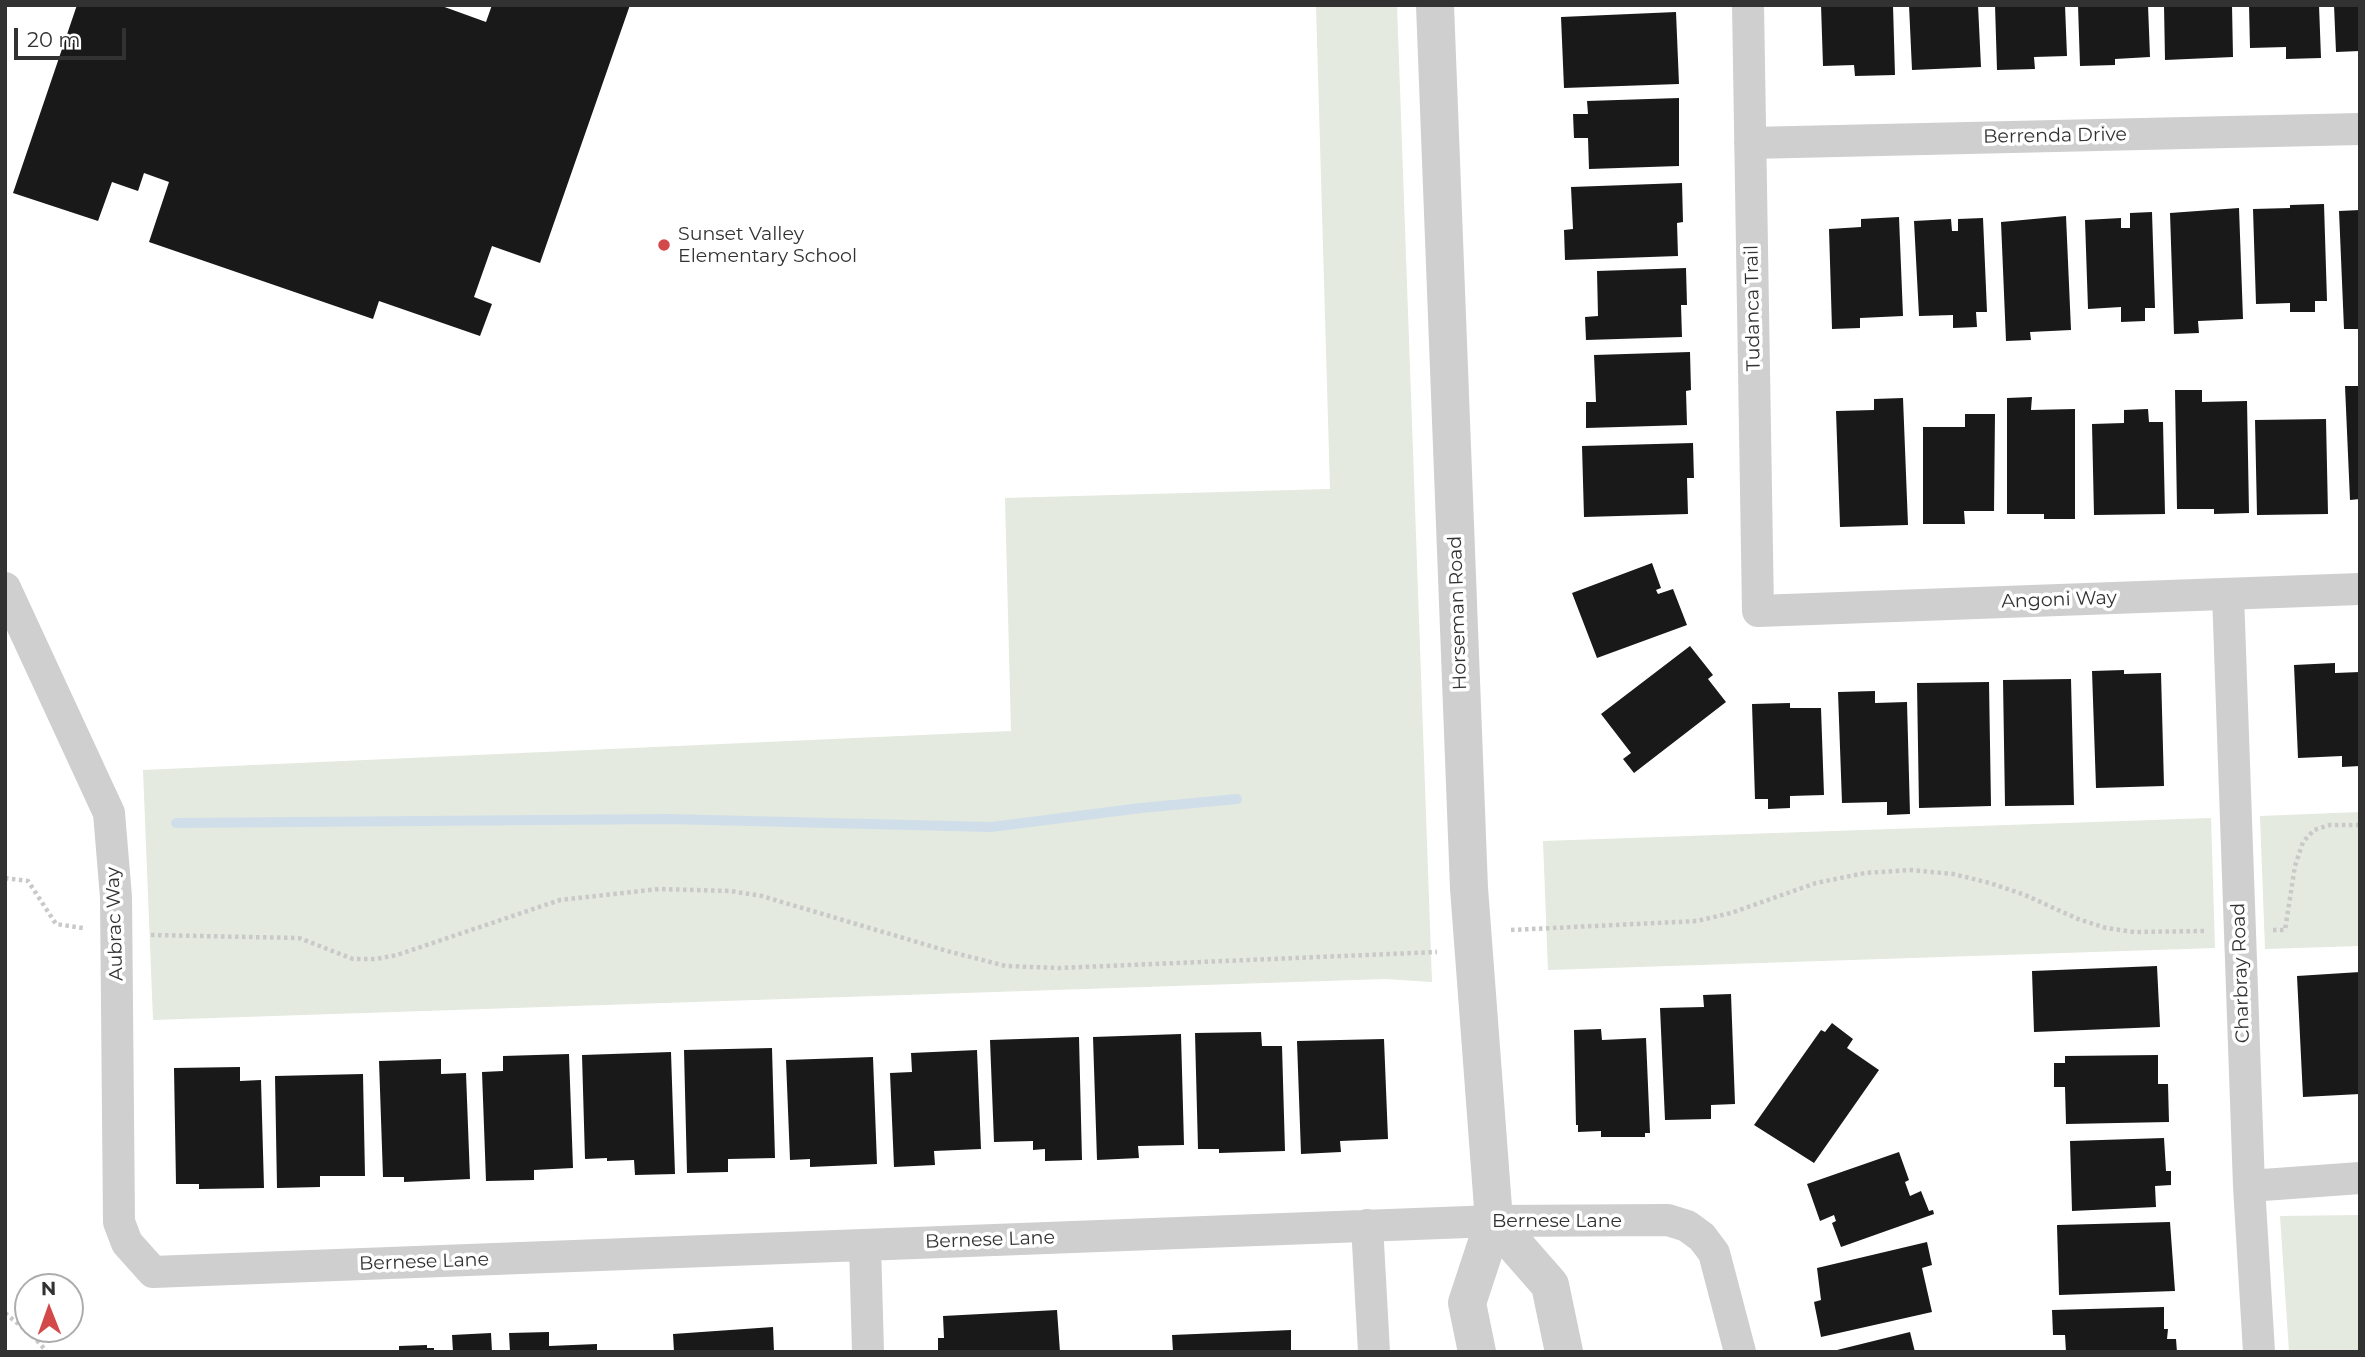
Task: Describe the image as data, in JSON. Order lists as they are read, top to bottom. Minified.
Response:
{"streets":{"street":["Berrenda Drive","Tudanca Trail","Angoni Way","Horseman Road","Aubrac Way","Charbray Road","Bernese Lane"]},"crossings":[["Berrenda Drive","Tudanca Trail"],["Tudanca Trail","Angoni Way"],["Angoni Way","Charbray Road"],["Horseman Road","Bernese Lane"],["Aubrac Way","Bernese Lane"]],"places":["Sunset Valley Elementary School"],"scale_bar":"20 m","north":"top"}
